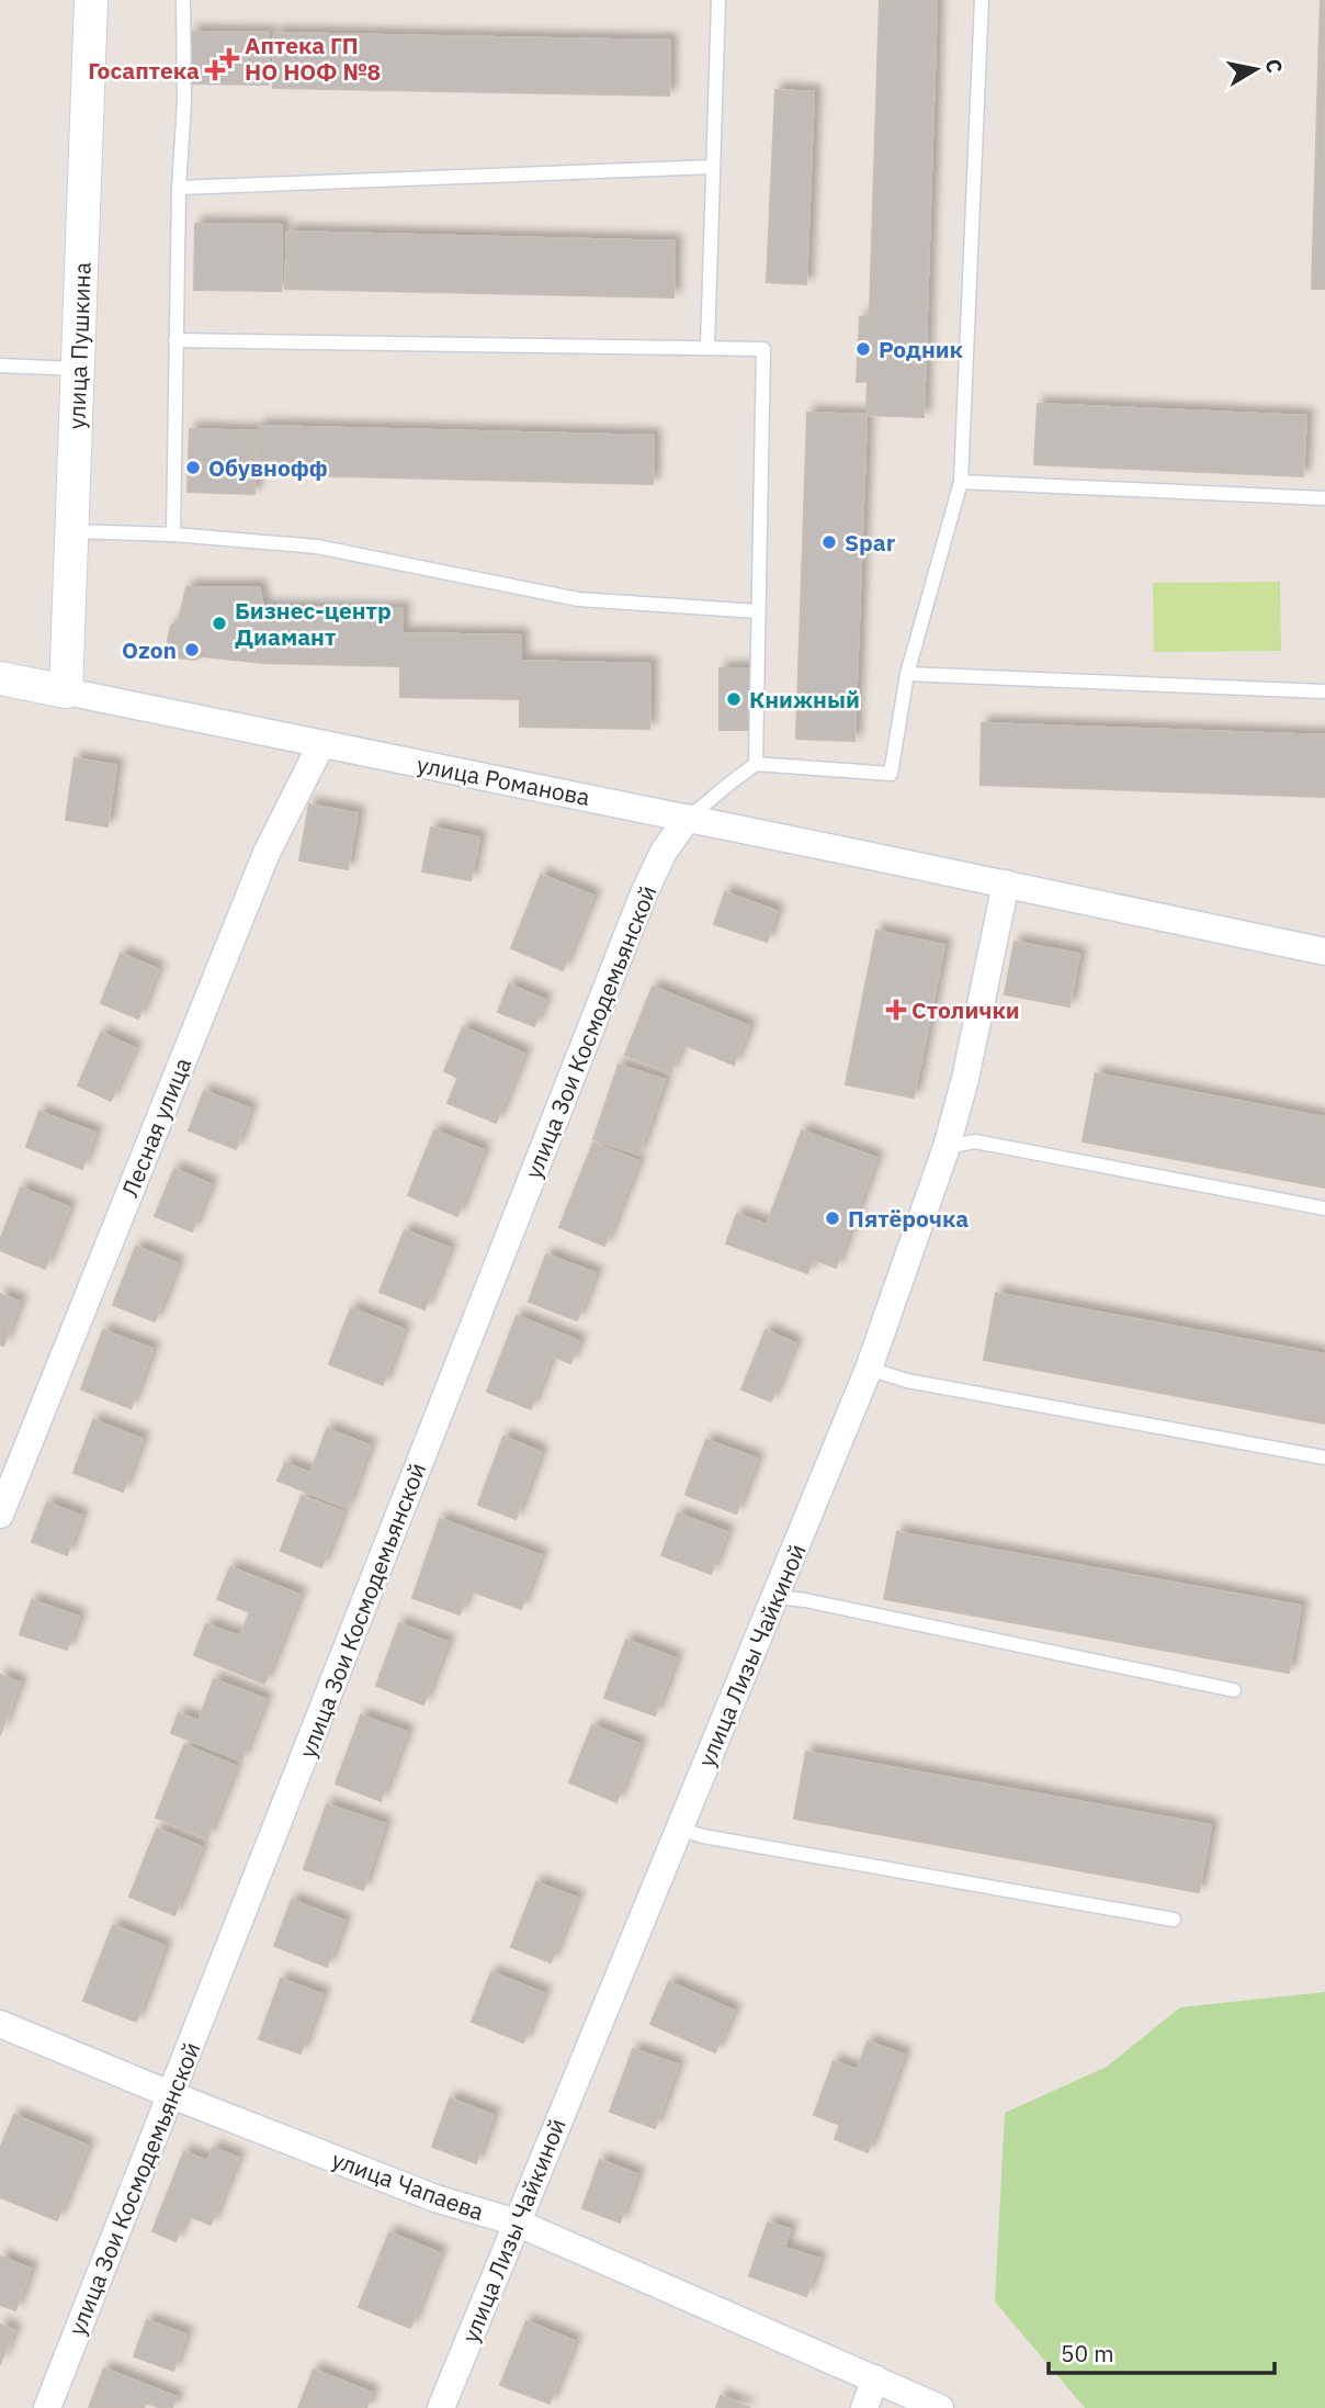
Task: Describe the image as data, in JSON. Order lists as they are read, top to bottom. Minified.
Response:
{"streets":{"street":["улица Пушкина","улица Романова","улица Зои Космодемьянской","Лесная улица","улица Лизы Чайкиной","улица Чапаева"]},"crossings":[["улица Пушкина","улица Романова"],["улица Романова","улица Зои Космодемьянской"],["улица Романова","Лесная улица"],["улица Романова","улица Лизы Чайкиной"],["улица Зои Космодемьянской","улица Чапаева"],["улица Лизы Чайкиной","улица Чапаева"]],"places":{"health":["Аптека ГП НО НОФ №8","Госаптека","Столички"],"other":["Родник","Обувнофф","Spar","Бизнес-центр Диамант","Ozon","Книжный","Пятёрочка"]},"scale_bar":"50 m","north":"right"}
